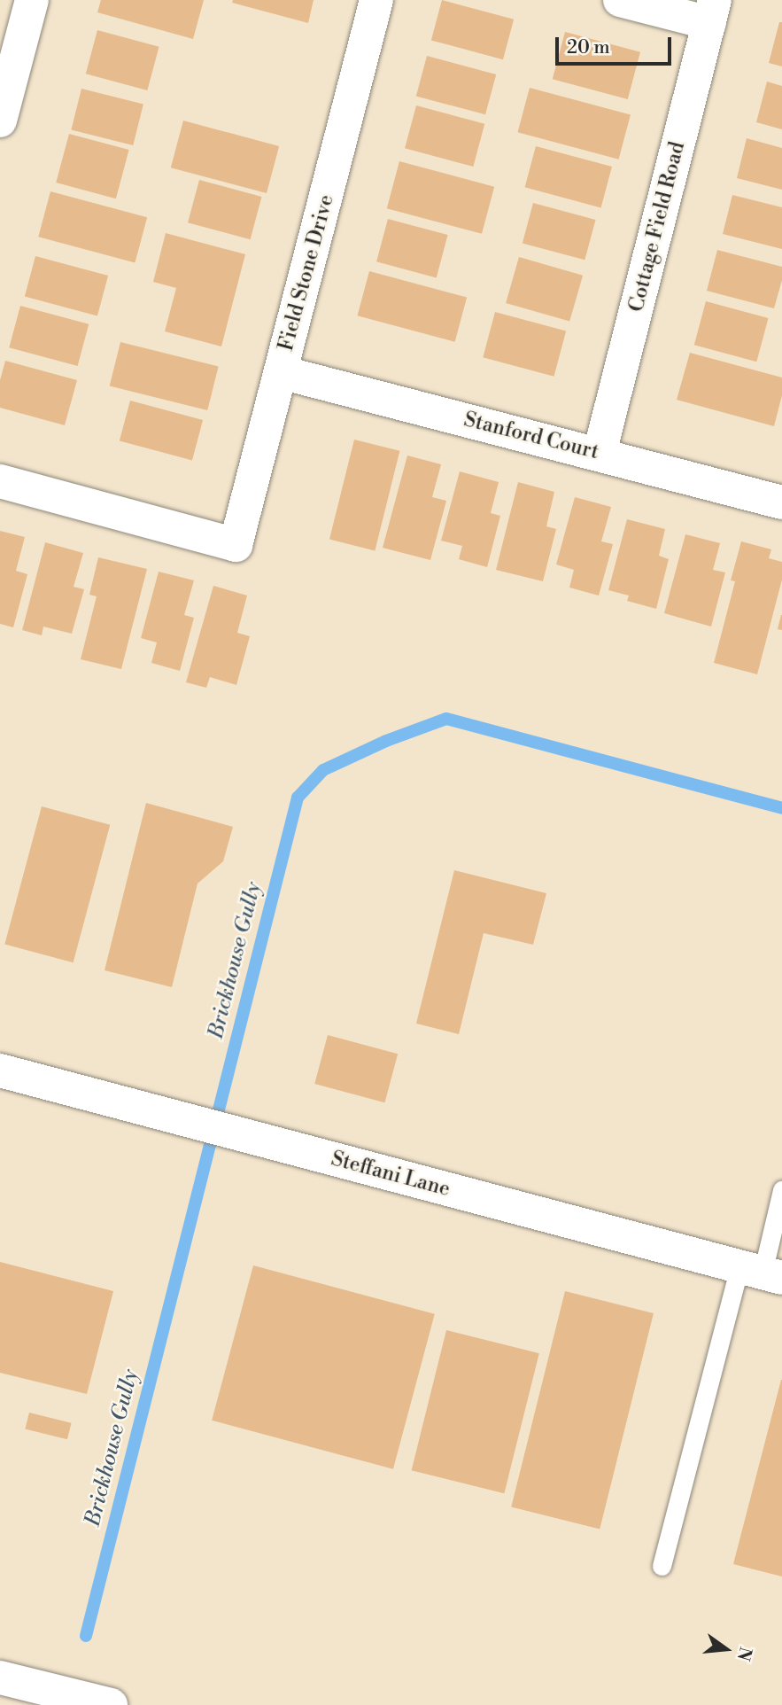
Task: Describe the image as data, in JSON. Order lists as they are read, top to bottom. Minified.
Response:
{"streets":{"street":["Cottage Field Road","Field Stone Drive","Stanford Court","Steffani Lane"]},"crossings":[["Cottage Field Road","Stanford Court"],["Field Stone Drive","Stanford Court"]],"water":["Brickhouse Gully"],"scale_bar":"20 m","north":"right"}
